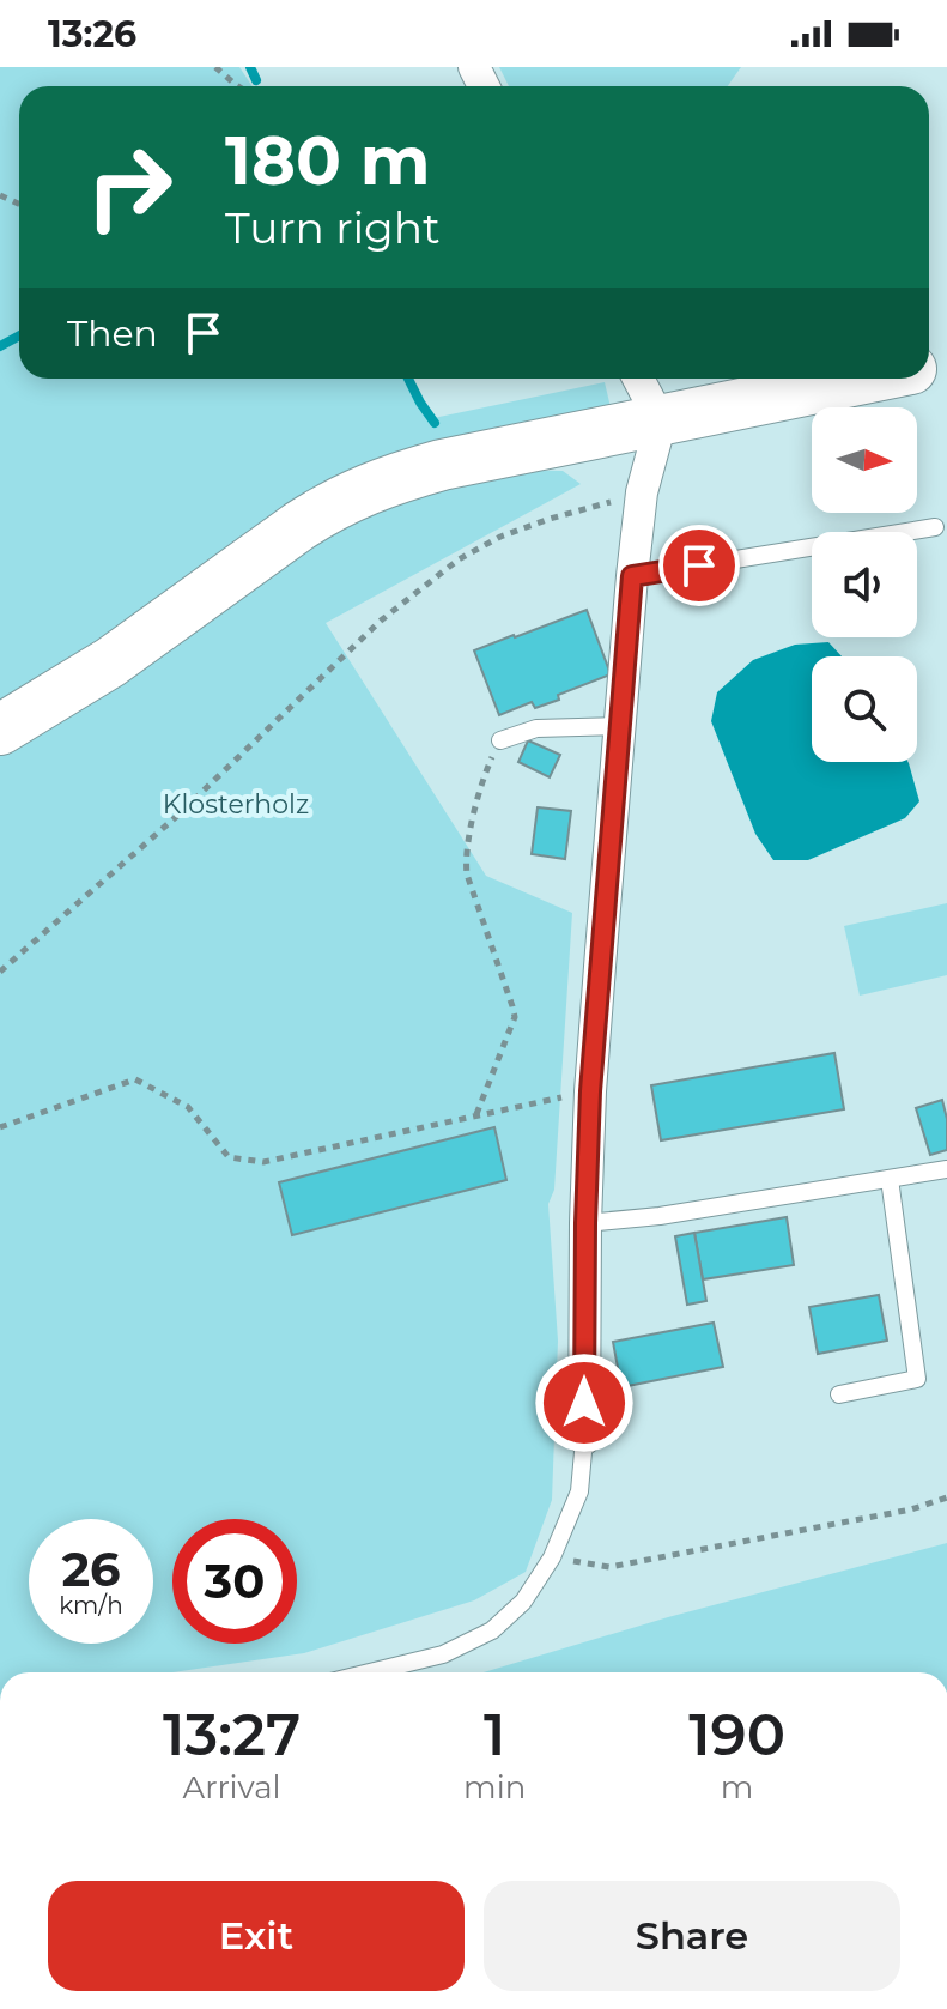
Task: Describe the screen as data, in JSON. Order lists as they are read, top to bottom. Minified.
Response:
{"parks":["Klosterholz"],"north":"right","page":{"status":"13:26","turn":["180 m","Turn right"],"then":"Then","speed":"26 km/h","limit":"30","eta":["13:27","Arrival","1","min","190","m"],"buttons":["Exit","Share"]}}
